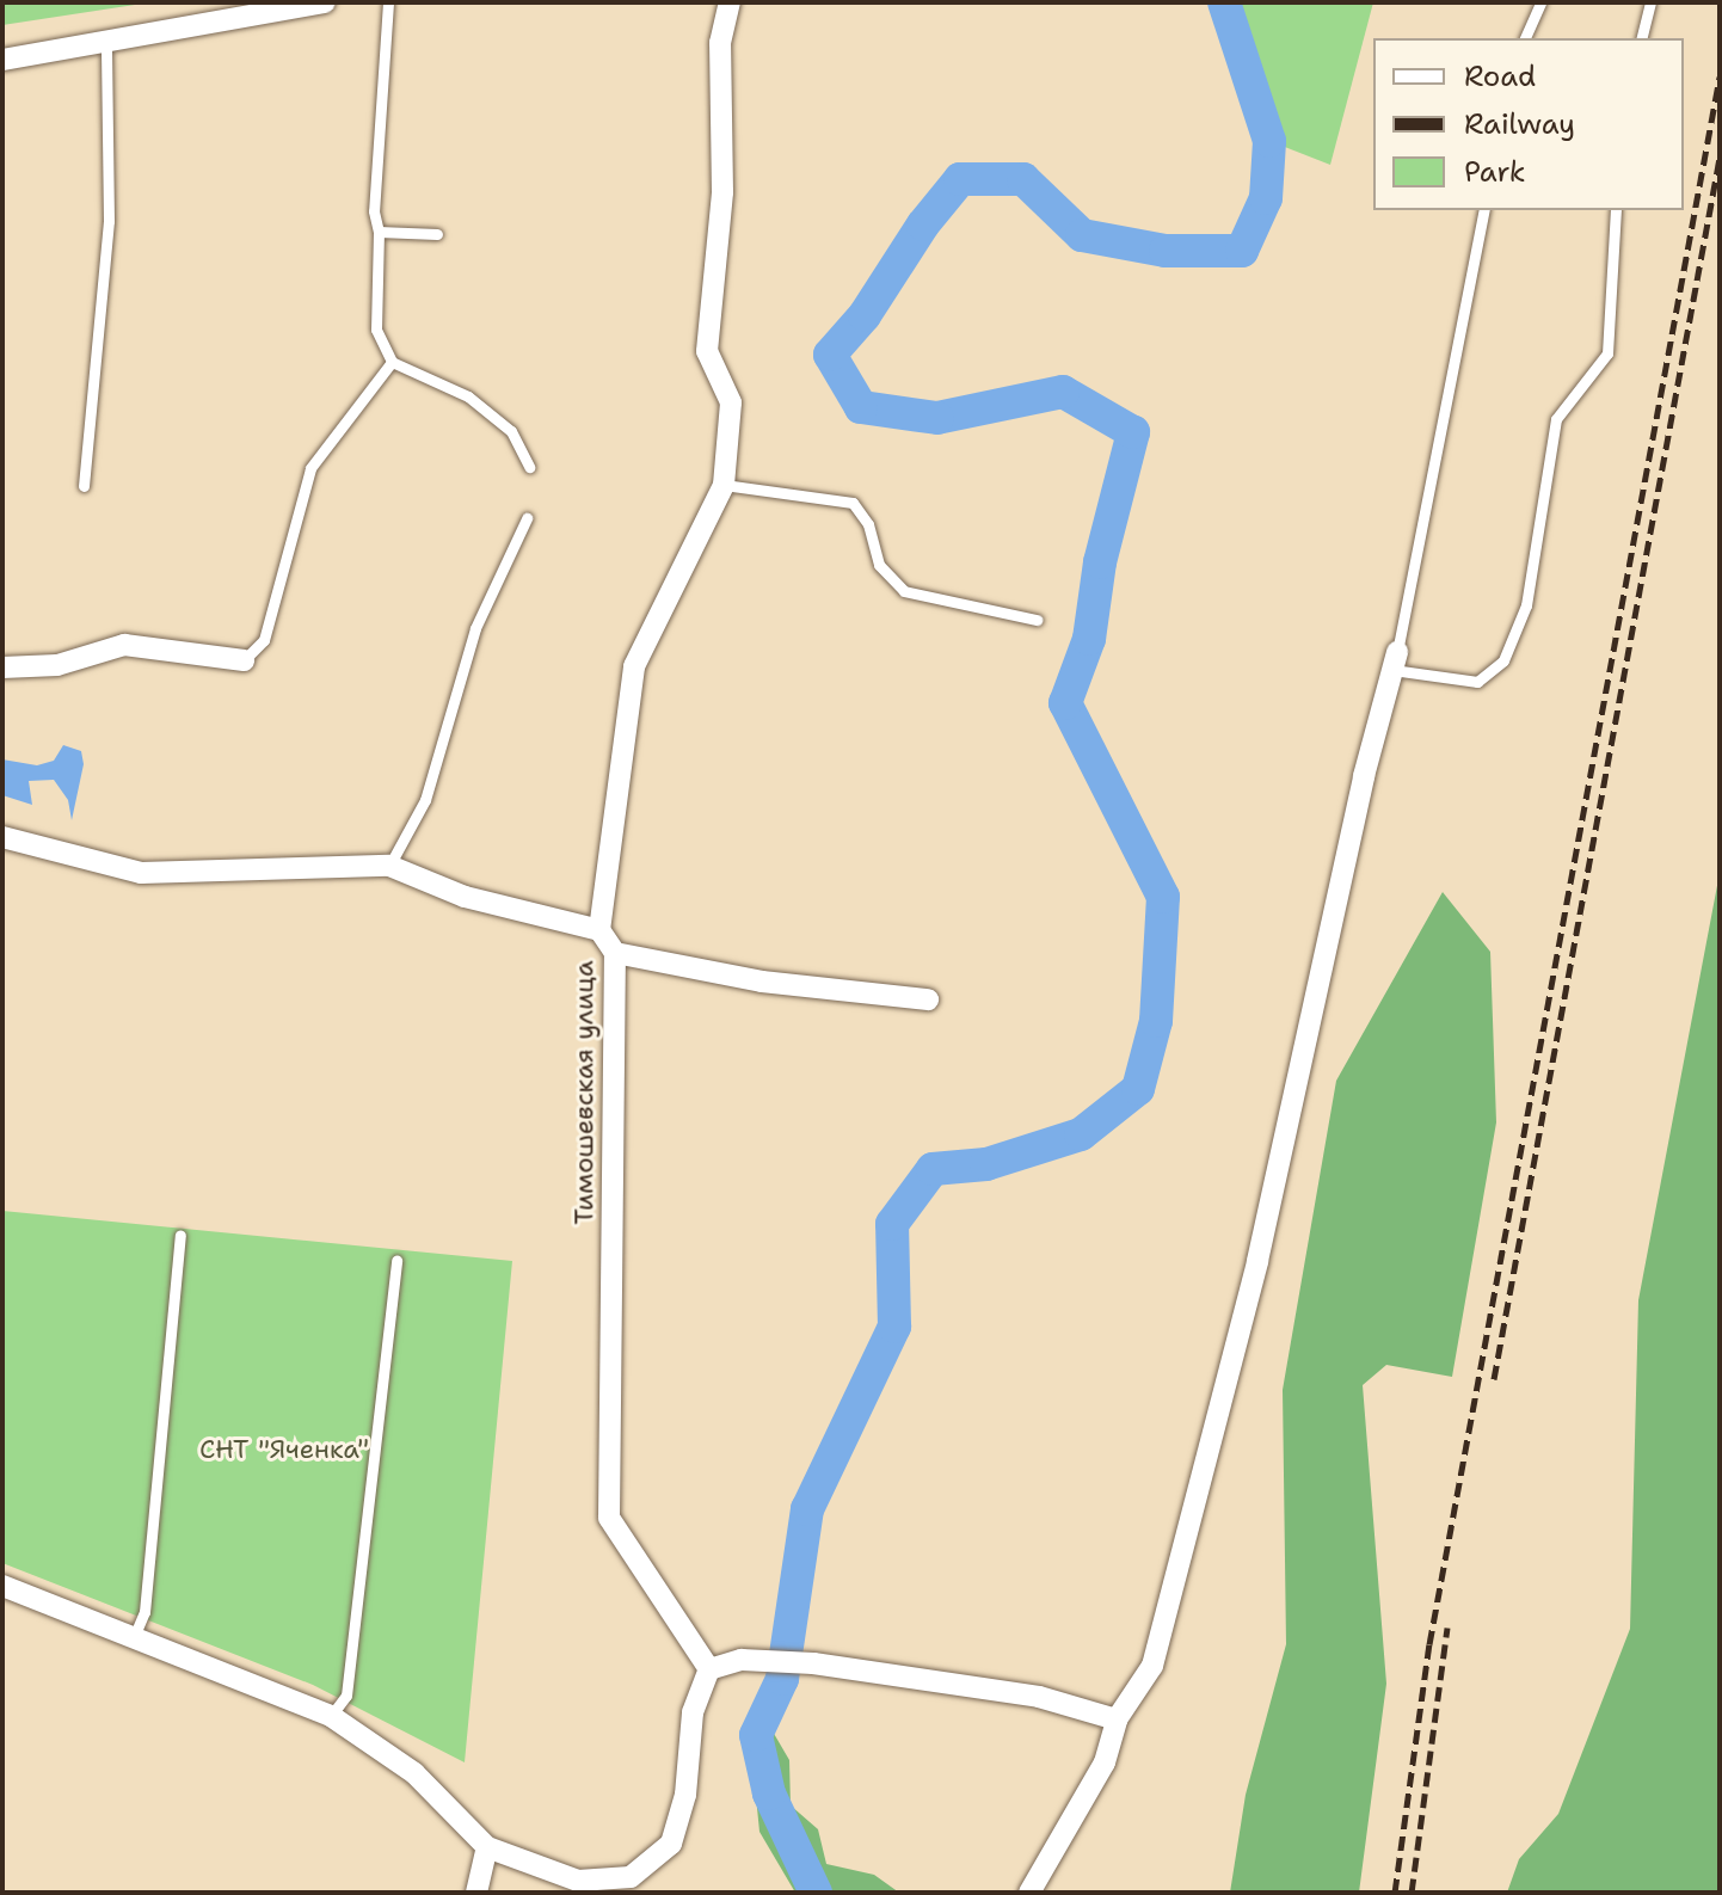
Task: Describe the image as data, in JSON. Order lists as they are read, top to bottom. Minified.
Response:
{"streets":{"street":["Тимошевская улица"]},"parks":["СНТ \"Яченка\""],"legend":["Road","Railway","Park"]}
